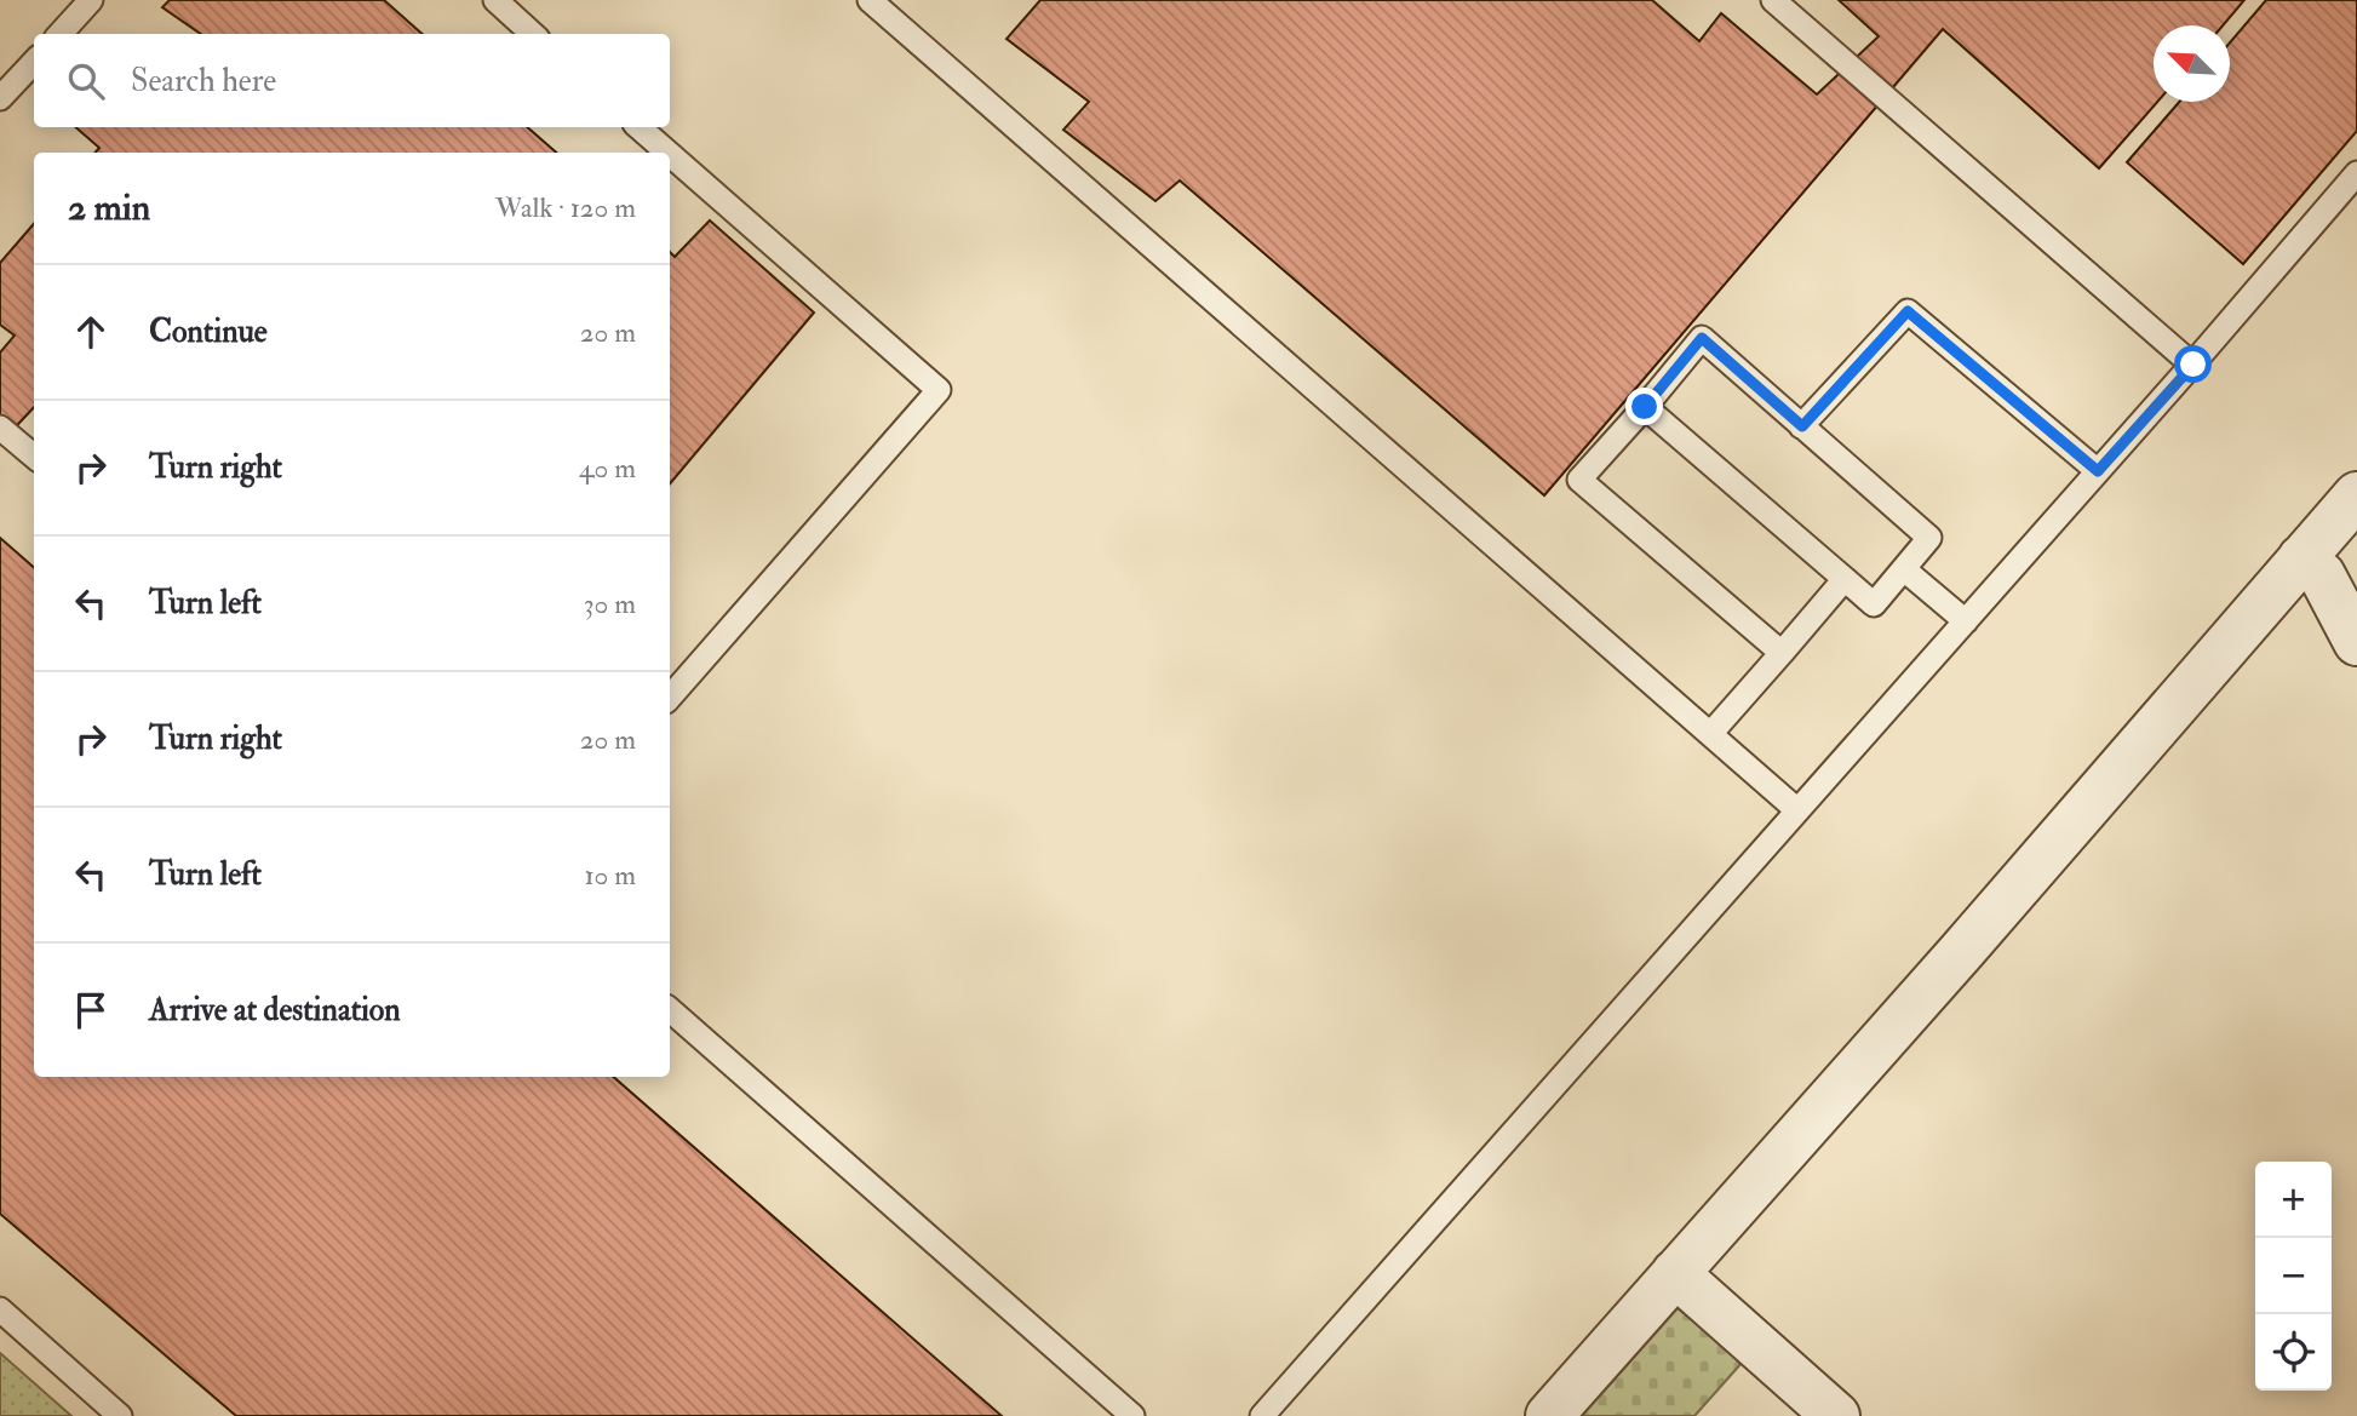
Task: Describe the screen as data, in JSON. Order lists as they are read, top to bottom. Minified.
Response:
{"north":"top left","page":{"search":"Search here","heading":["2 min","Walk · 120 m"],"list":[["Continue","20 m"],["Turn right","40 m"],["Turn left","30 m"],["Turn right","20 m"],["Turn left","10 m"],"Arrive at destination"],"map_buttons":["+","−"]}}
